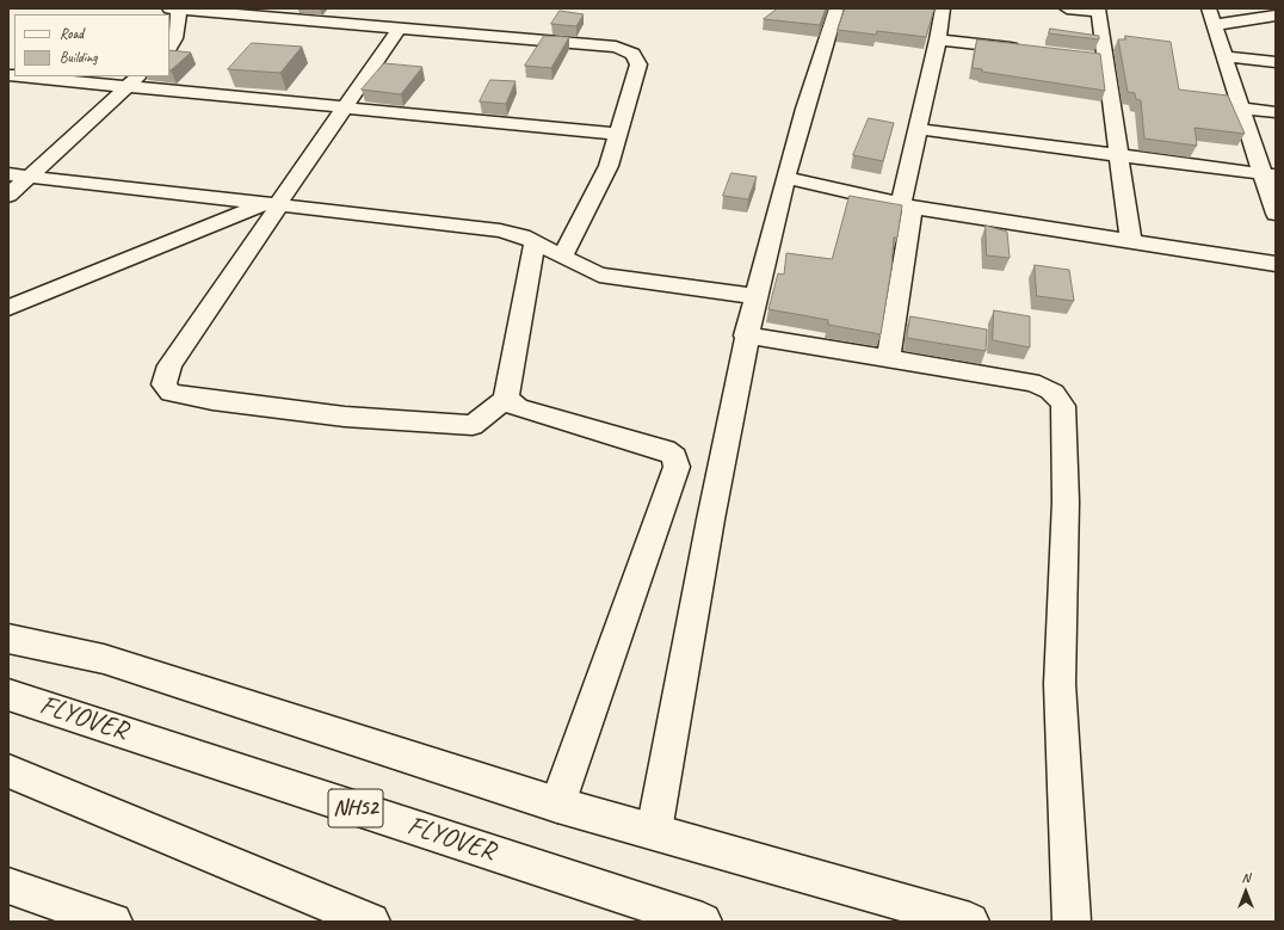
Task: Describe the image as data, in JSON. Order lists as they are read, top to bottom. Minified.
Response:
{"streets":{"main road":["FLYOVER","NH52"]},"legend":["Road","Building"],"north":"top"}
